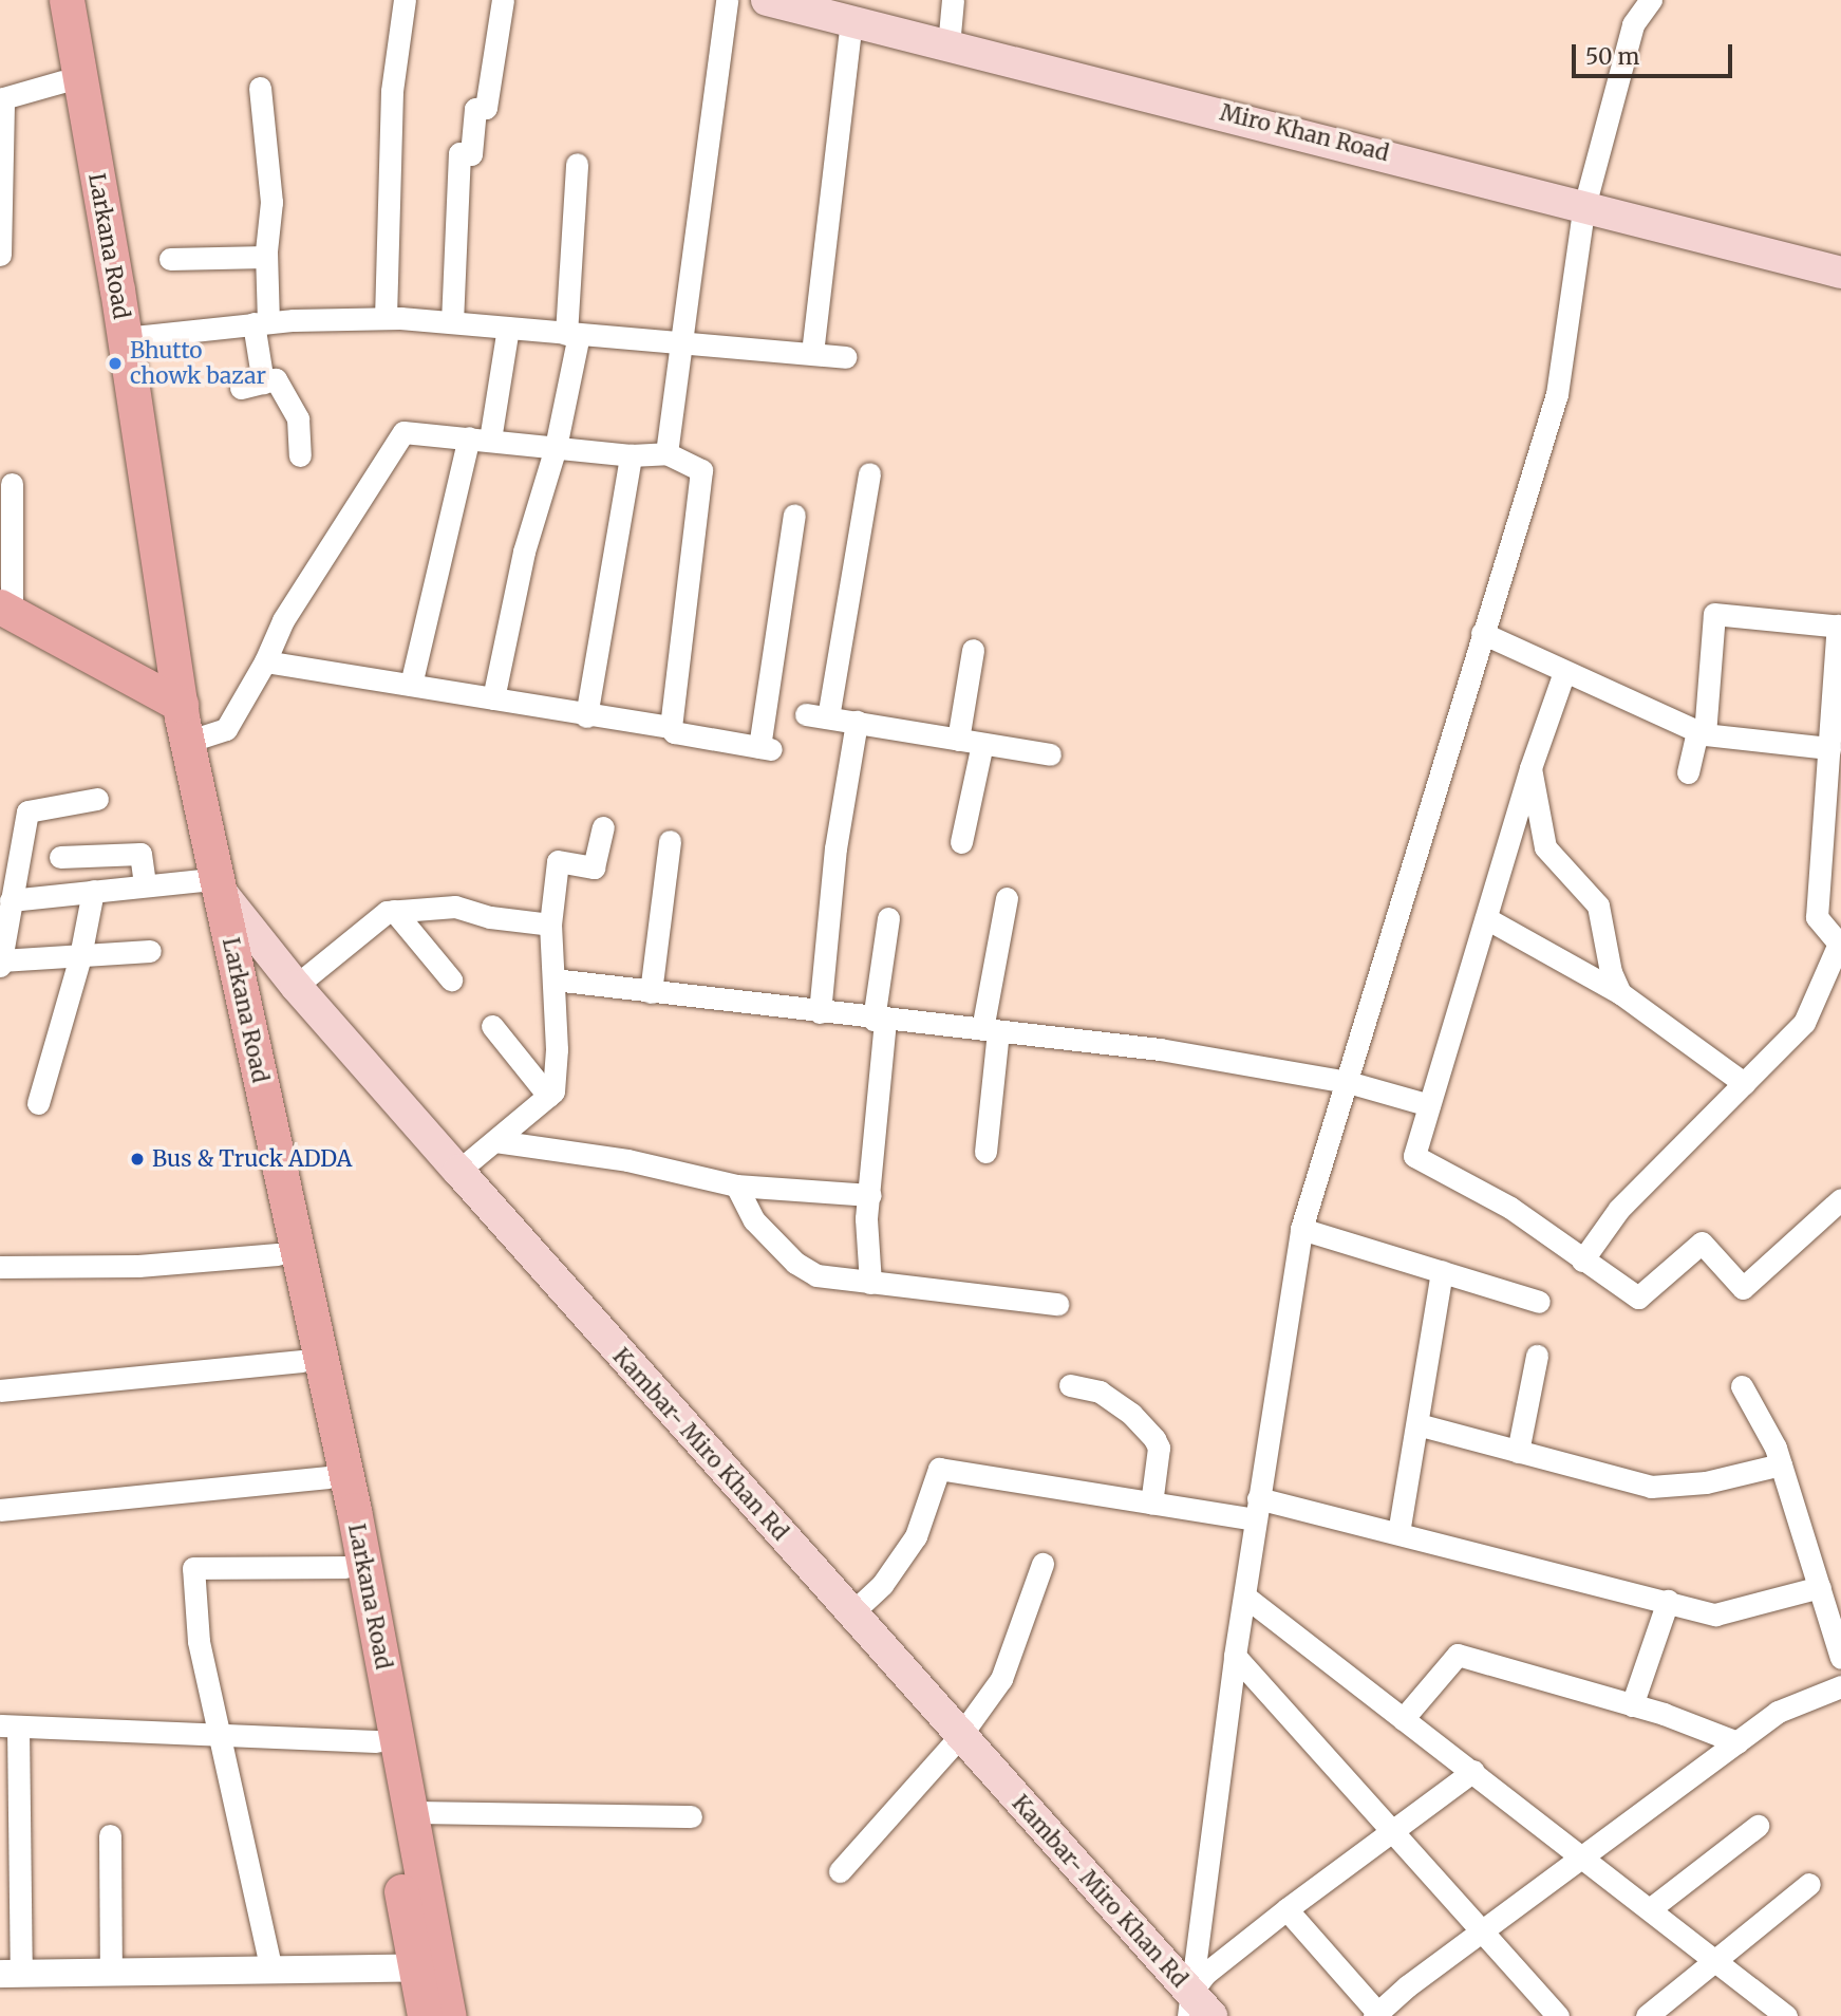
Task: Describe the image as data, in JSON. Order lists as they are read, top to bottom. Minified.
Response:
{"streets":{"main road":["Miro Khan Road","Larkana Road","Kambar- Miro Khan Rd"]},"crossings":[["Larkana Road","Kambar- Miro Khan Rd"]],"places":["Bhutto chowk bazar","Bus & Truck ADDA"],"scale_bar":"50 m"}
